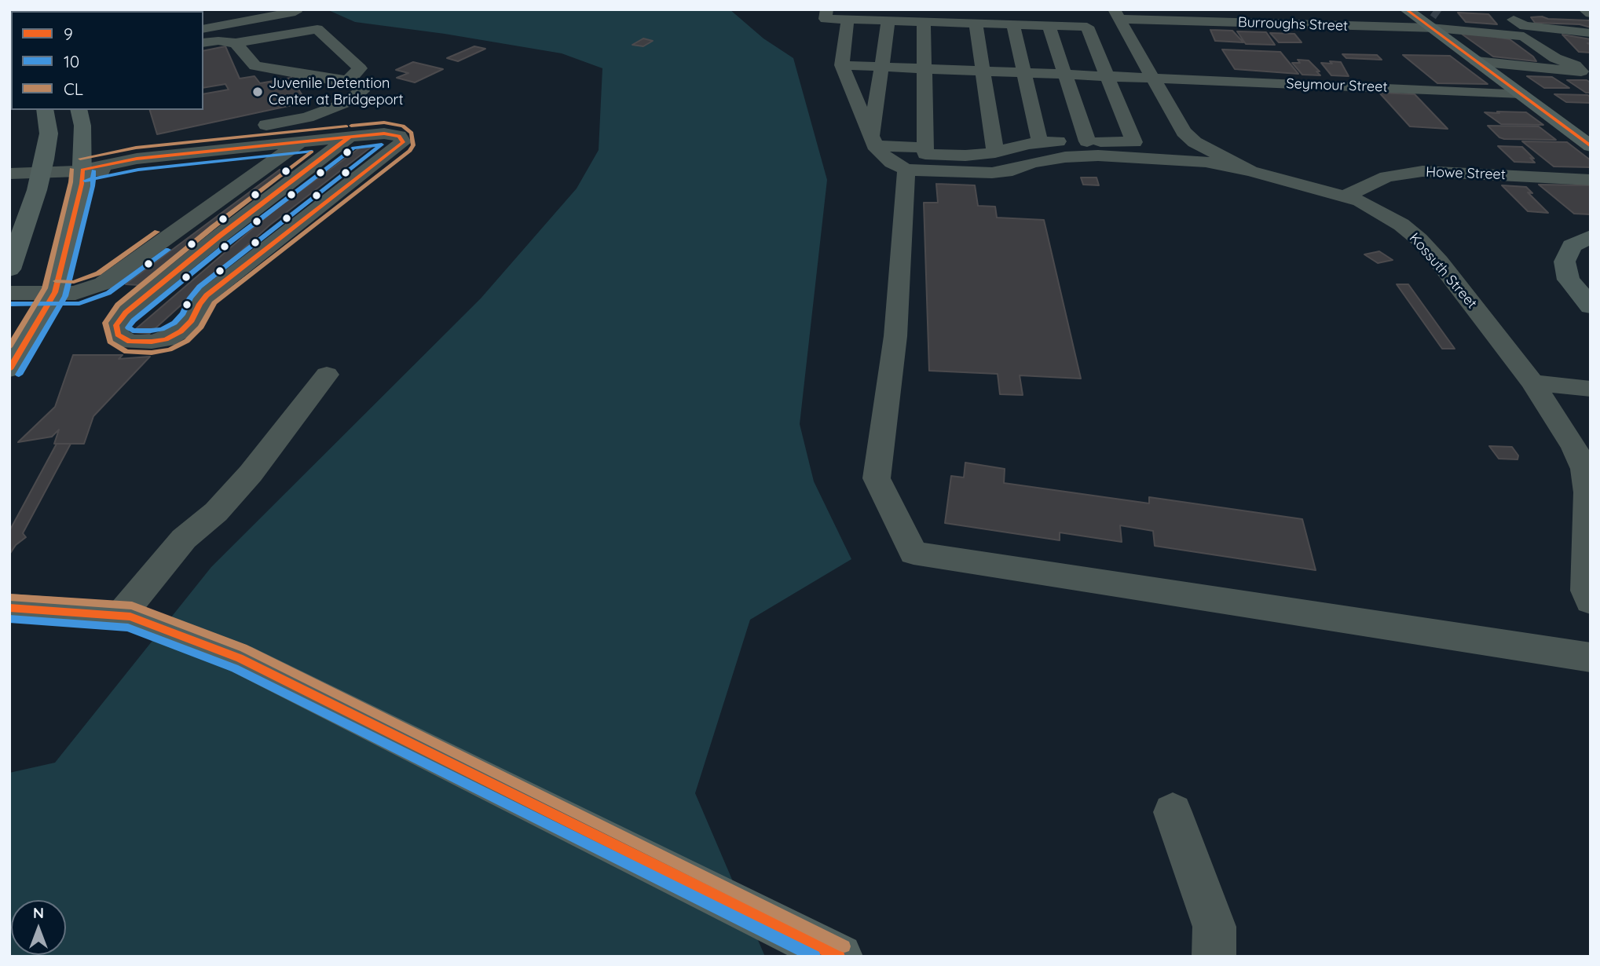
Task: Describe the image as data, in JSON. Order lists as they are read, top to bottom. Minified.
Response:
{"streets":{"street":["Burroughs Street","Seymour Street","Howe Street","Kossuth Street"]},"crossings":[["Burroughs Street","Kossuth Street"],["Seymour Street","Kossuth Street"],["Howe Street","Kossuth Street"]],"places":["Juvenile Detention Center at Bridgeport"],"lines":["transit line 9","transit line CL","transit line 10"],"legend":["9","10","CL"],"north":"top"}
